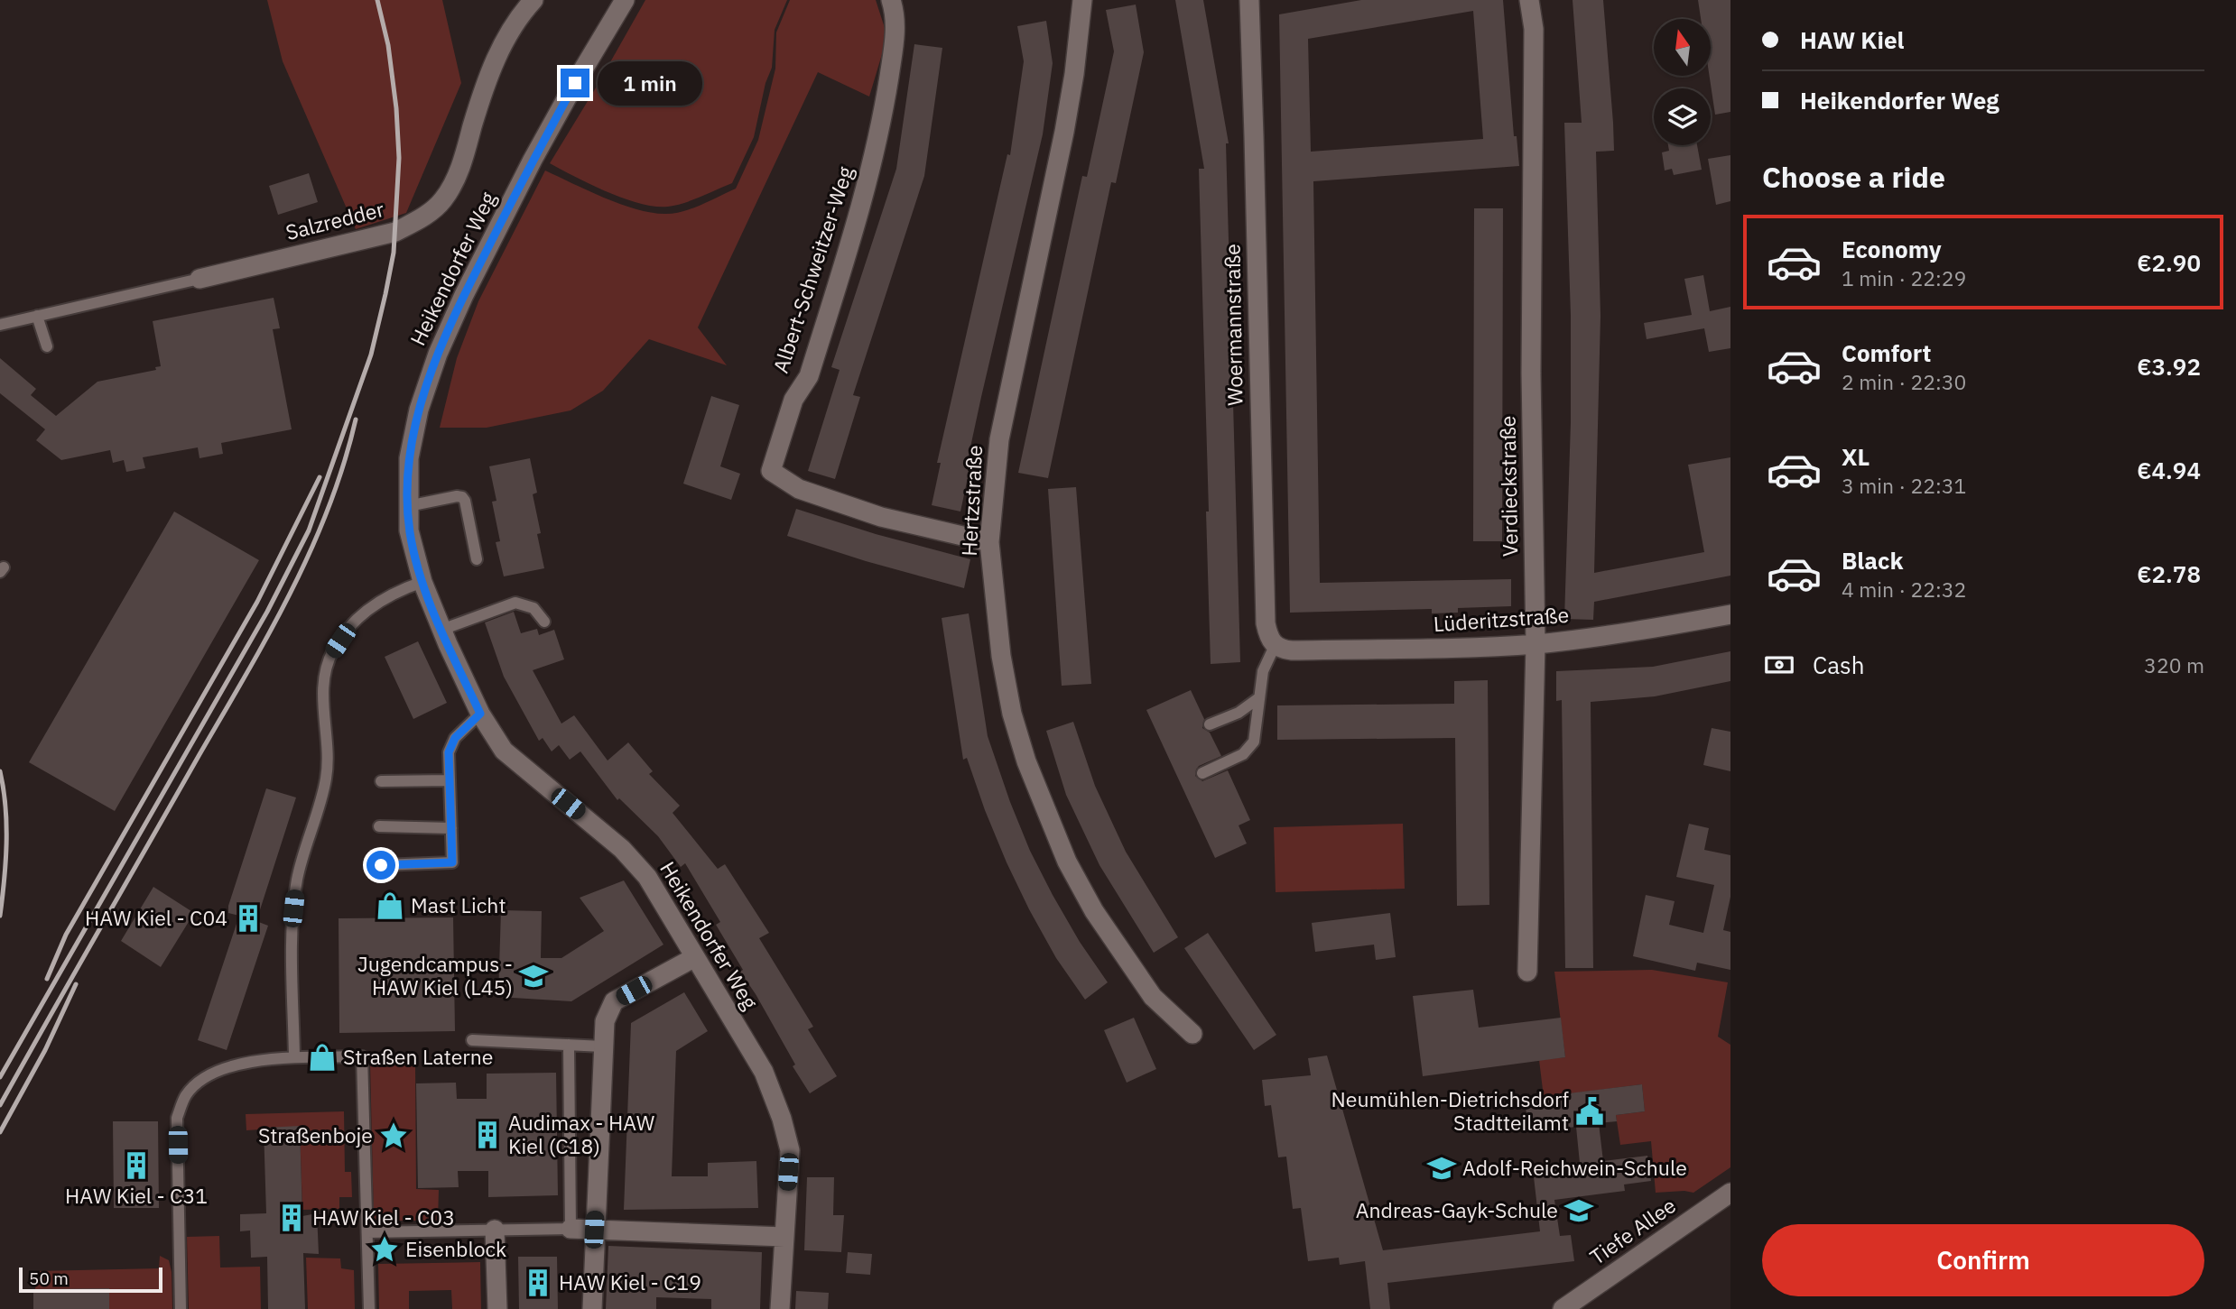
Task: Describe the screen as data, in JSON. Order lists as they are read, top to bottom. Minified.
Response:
{"streets":{"street":["Salzredder","Heikendorfer Weg","Albert-Schweitzer-Weg","Woermannstraße","Verdieckstraße","Hertzstraße","Lüderitzstraße","Tiefe Allee"]},"crossings":[["Albert-Schweitzer-Weg","Hertzstraße"],["Woermannstraße","Lüderitzstraße"],["Verdieckstraße","Lüderitzstraße"]],"places":{"shop":["Mast Licht","Straßen Laterne"],"building":["HAW Kiel - C04","Audimax - HAW Kiel (C18)","HAW Kiel - C31","HAW Kiel - C03","HAW Kiel - C19"],"school or university":["Jugendcampus - HAW Kiel (L45)","Adolf-Reichwein-Schule","Andreas-Gayk-Schule"],"public building":["Neumühlen-Dietrichsdorf Stadtteilamt"],"place":["Straßenboje","Eisenblock"]},"scale_bar":"50 m","north":"top","page":{"banner":["HAW Kiel","Heikendorfer Weg"],"bubble":"1 min","heading":"Choose a ride","list":[{"name":"Economy","note":"1 min · 22:29","value":"€2.90"},{"name":"Comfort","note":"2 min · 22:30","value":"€3.92"},{"name":"XL","note":"3 min · 22:31","value":"€4.94"},{"name":"Black","note":"4 min · 22:32","value":"€2.78"}],"pay":["Cash","320 m"],"buttons":"Confirm","scale":"50 m"}}
